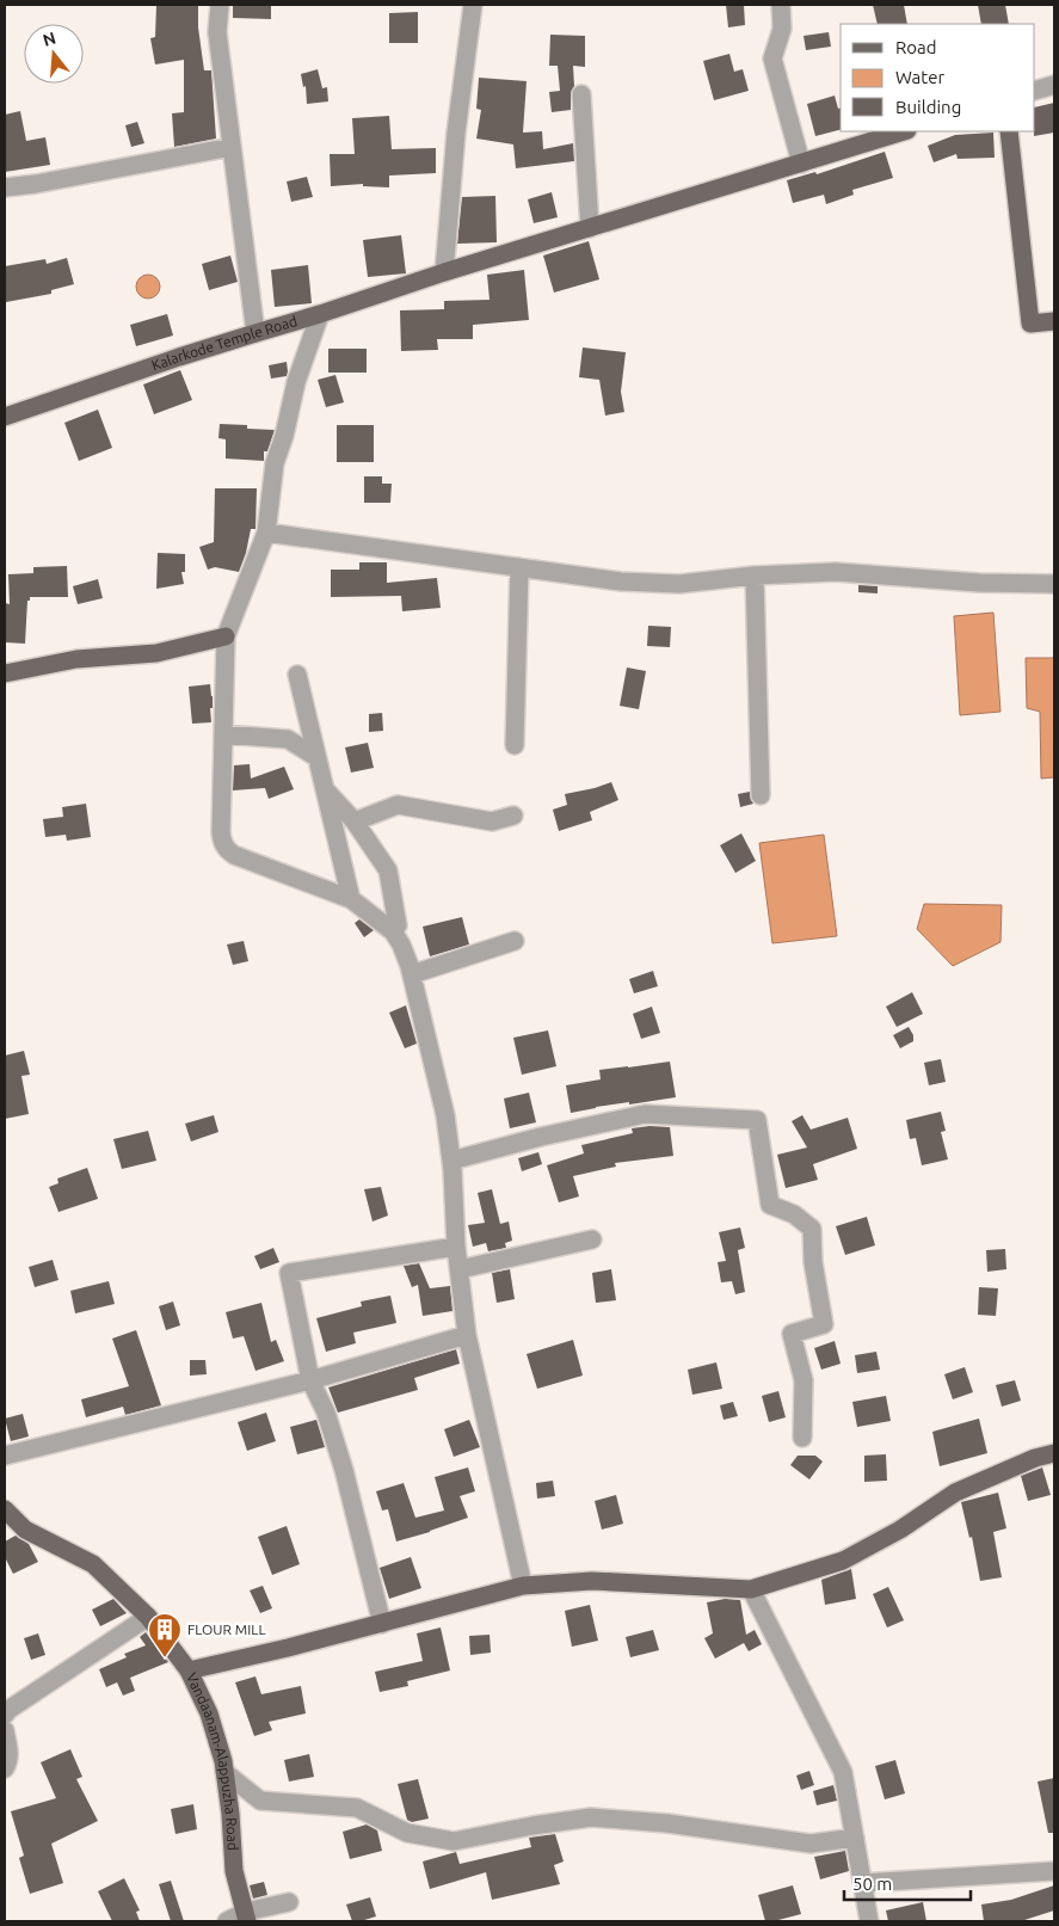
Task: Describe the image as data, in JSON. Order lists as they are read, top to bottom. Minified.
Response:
{"streets":{"main road":["Kalarkode Temple Road","Vandaanam-Alappuzha Road"]},"places":{"building":["FLOUR MILL"]},"legend":["Road","Water","Building"],"scale_bar":"50 m","north":"top"}
